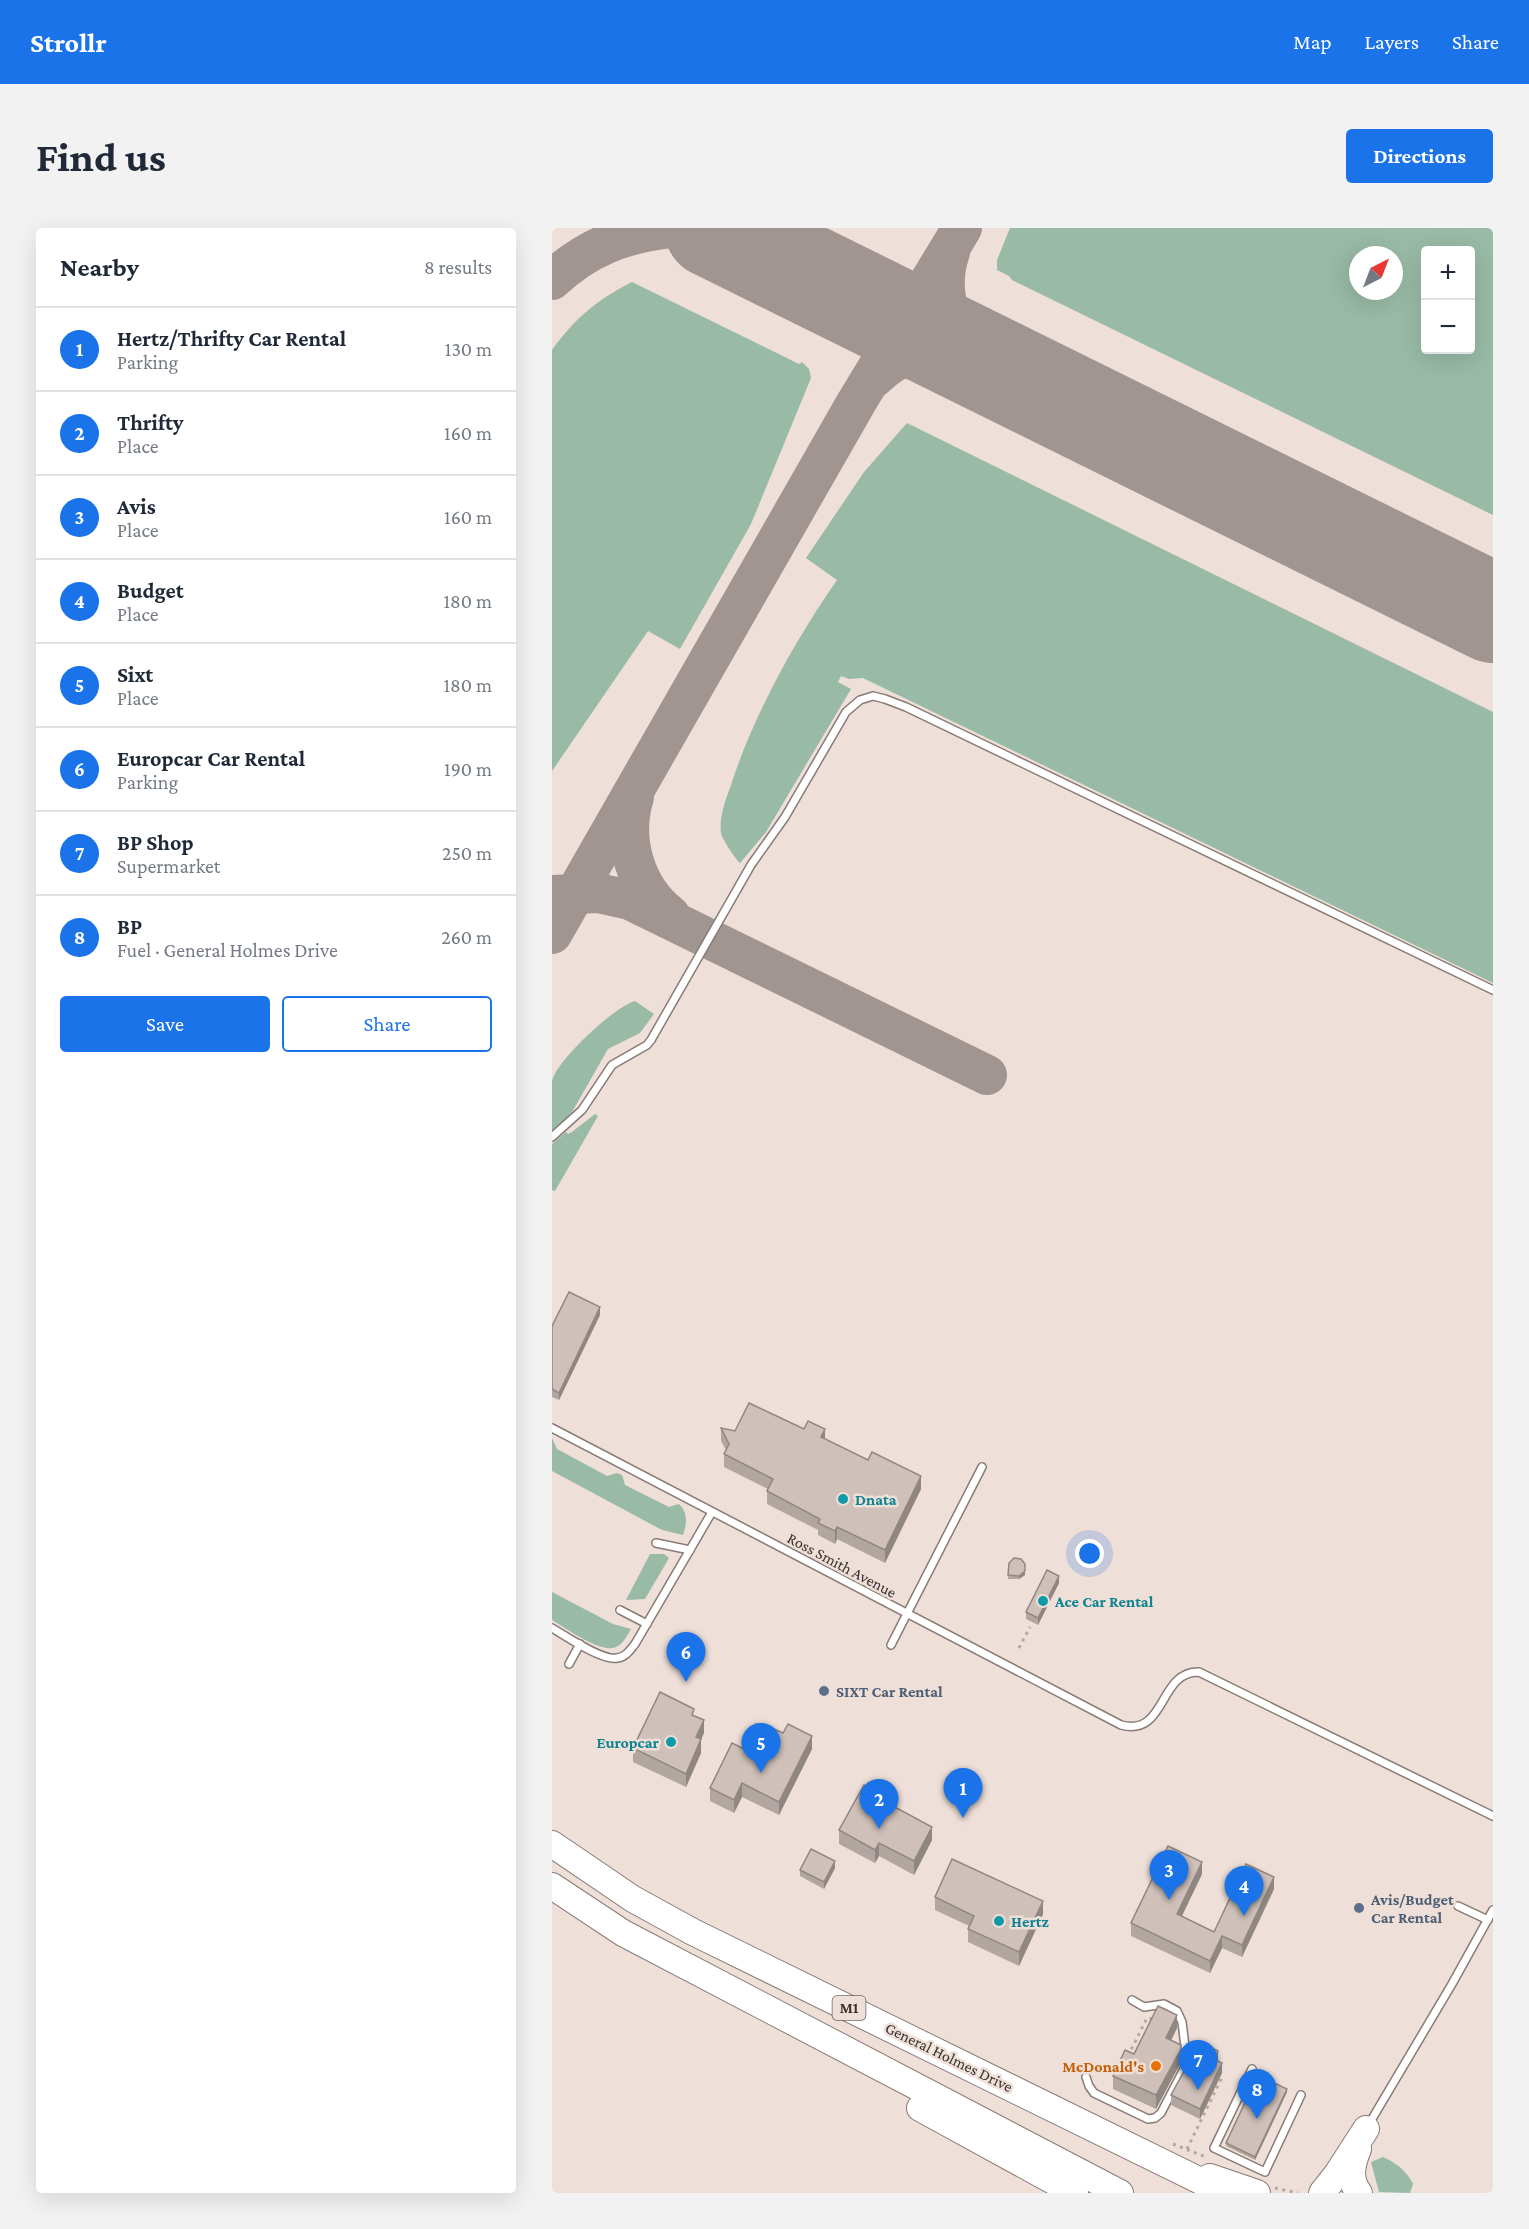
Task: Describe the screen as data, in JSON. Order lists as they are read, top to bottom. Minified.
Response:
{"streets":{"highway":["M1","General Holmes Drive"],"lane":["Ross Smith Avenue"]},"places":["Dnata","Ace Car Rental","SIXT Car Rental","Europcar","Avis/Budget Car Rental","Hertz","McDonald's"],"north":"top right","page":{"header":"Strollr","nav":["Map","Layers","Share"],"buttons":["Directions",["Save","Share"]],"title":"Find us","heading":["Nearby","8 results"],"map_buttons":["+","−"],"list":[{"mark":"1","name":"Hertz/Thrifty Car Rental","note":"Parking","value":"130 m"},{"mark":"2","name":"Thrifty","note":"Place","value":"160 m"},{"mark":"3","name":"Avis","note":"Place","value":"160 m"},{"mark":"4","name":"Budget","note":"Place","value":"180 m"},{"mark":"5","name":"Sixt","note":"Place","value":"180 m"},{"mark":"6","name":"Europcar Car Rental","note":"Parking","value":"190 m"},{"mark":"7","name":"BP Shop","note":"Supermarket","value":"250 m"},{"mark":"8","name":"BP","note":"Fuel · General Holmes Drive","value":"260 m"}],"pins":["6","5","1","2","3","4","7","8"]}}
